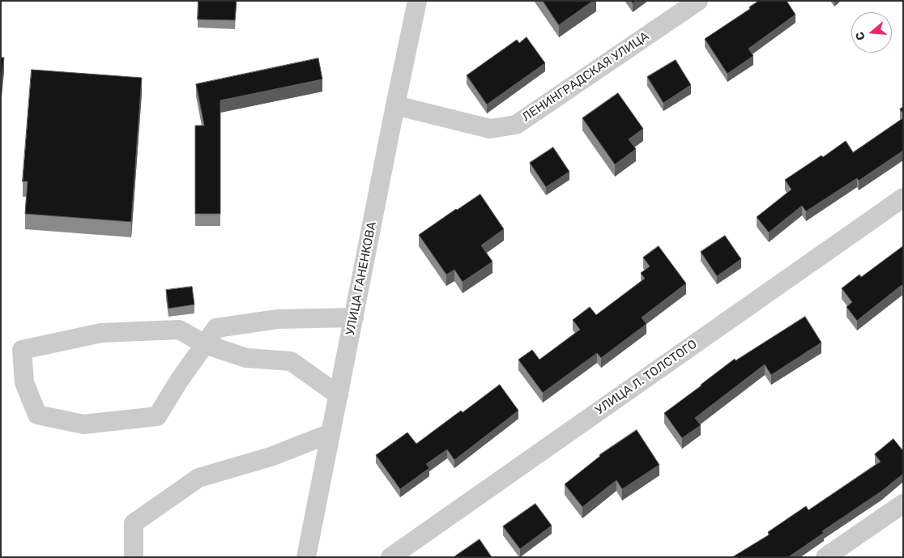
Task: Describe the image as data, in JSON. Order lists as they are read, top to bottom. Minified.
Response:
{"streets":{"street":["ЛЕНИНГРАДСКАЯ УЛИЦА","УЛИЦА ГАНЕНКОВА","УЛИЦА Л. ТОЛСТОГО"]},"crossings":[["ЛЕНИНГРАДСКАЯ УЛИЦА","УЛИЦА ГАНЕНКОВА"]],"north":"left"}
